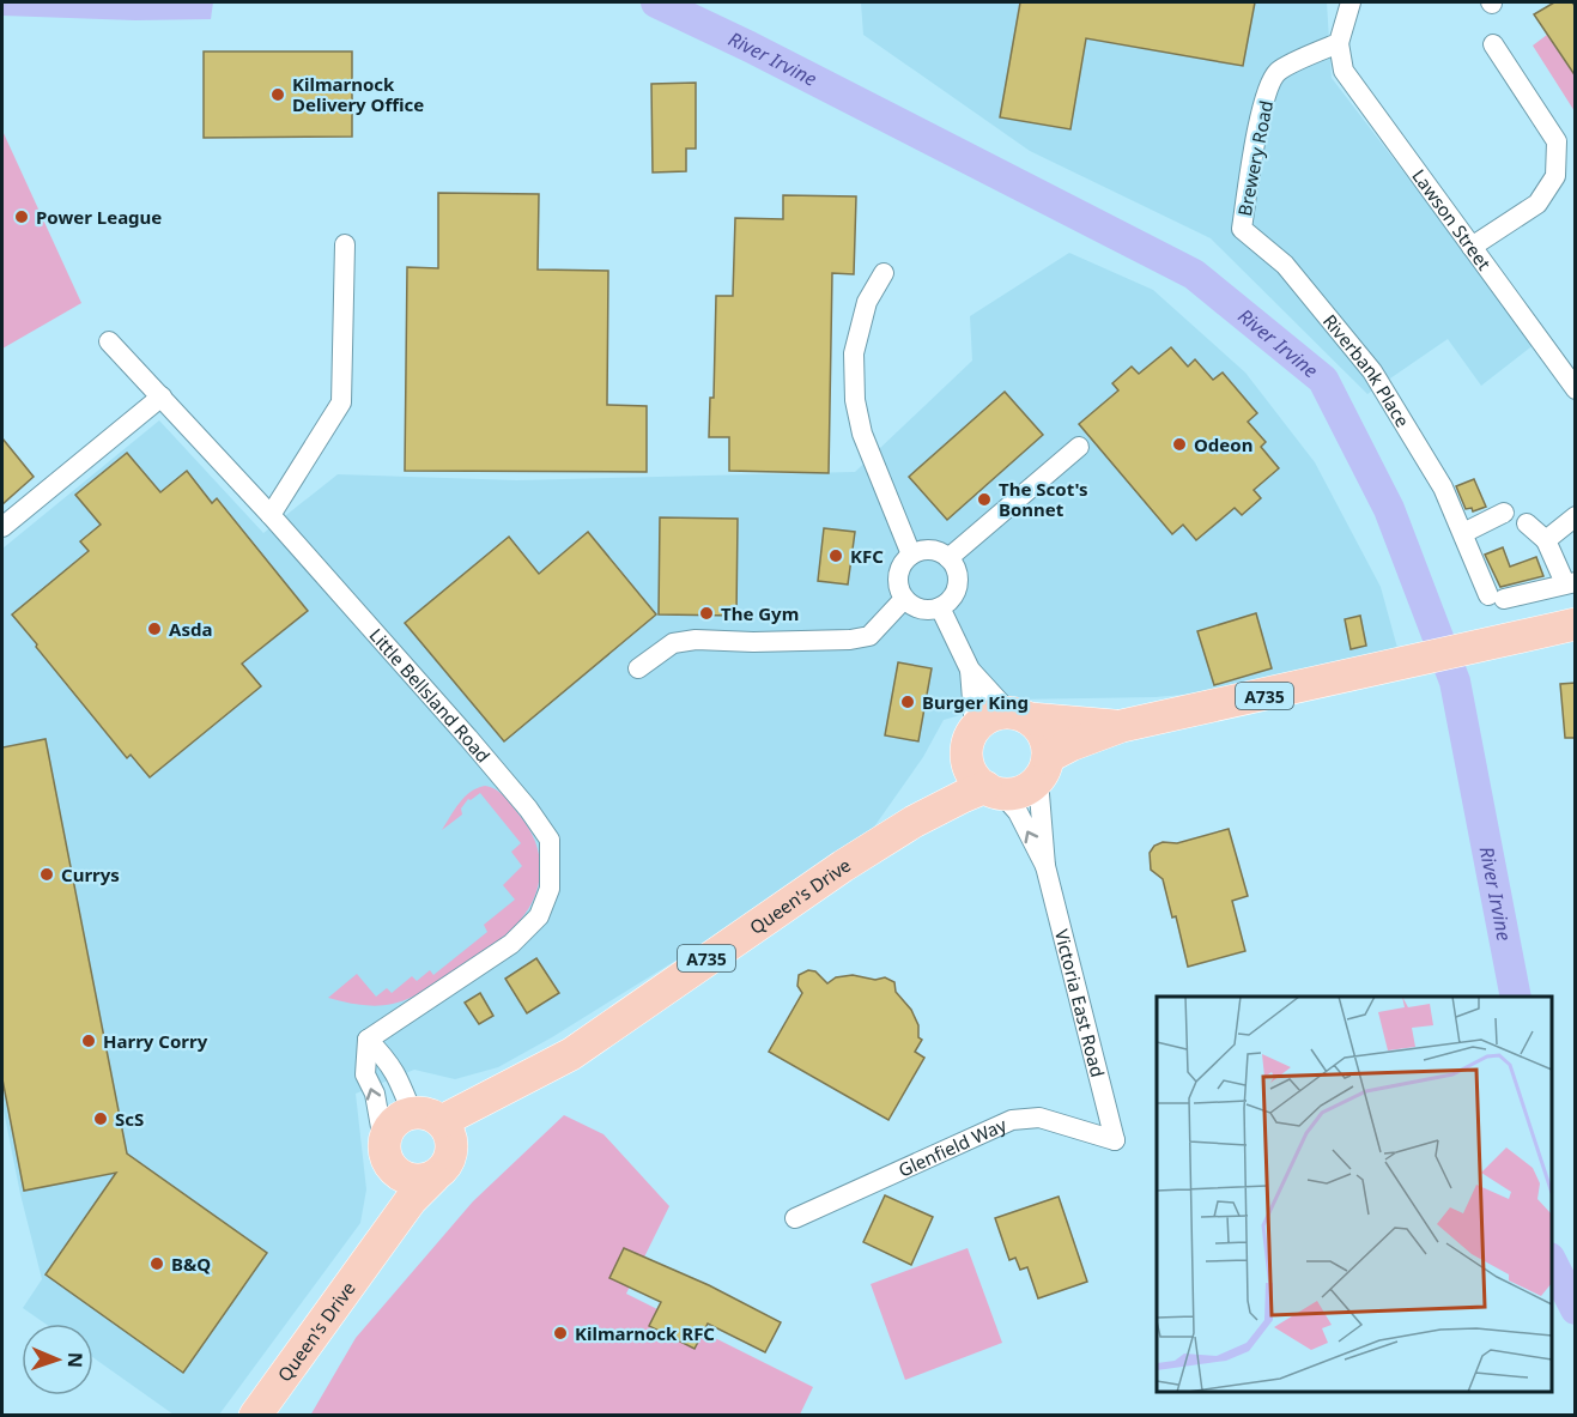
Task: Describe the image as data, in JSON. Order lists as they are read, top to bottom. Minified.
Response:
{"streets":{"main road":["A735","Queen's Drive"],"street":["Brewery Road","Lawson Street","Riverbank Place","Little Bellsland Road","Victoria East Road","Glenfield Way"]},"crossings":[["Brewery Road","Lawson Street"],["Brewery Road","Riverbank Place"],["A735","Queen's Drive"],["A735","Victoria East Road"],["Queen's Drive","Victoria East Road"],["Victoria East Road","Glenfield Way"]],"water":["River Irvine"],"places":["Kilmarnock Delivery Office","Power League","Odeon","The Scot's Bonnet","KFC","The Gym","Asda","Burger King","Currys","Harry Corry","ScS","B&Q","Kilmarnock RFC"],"north":"right"}
